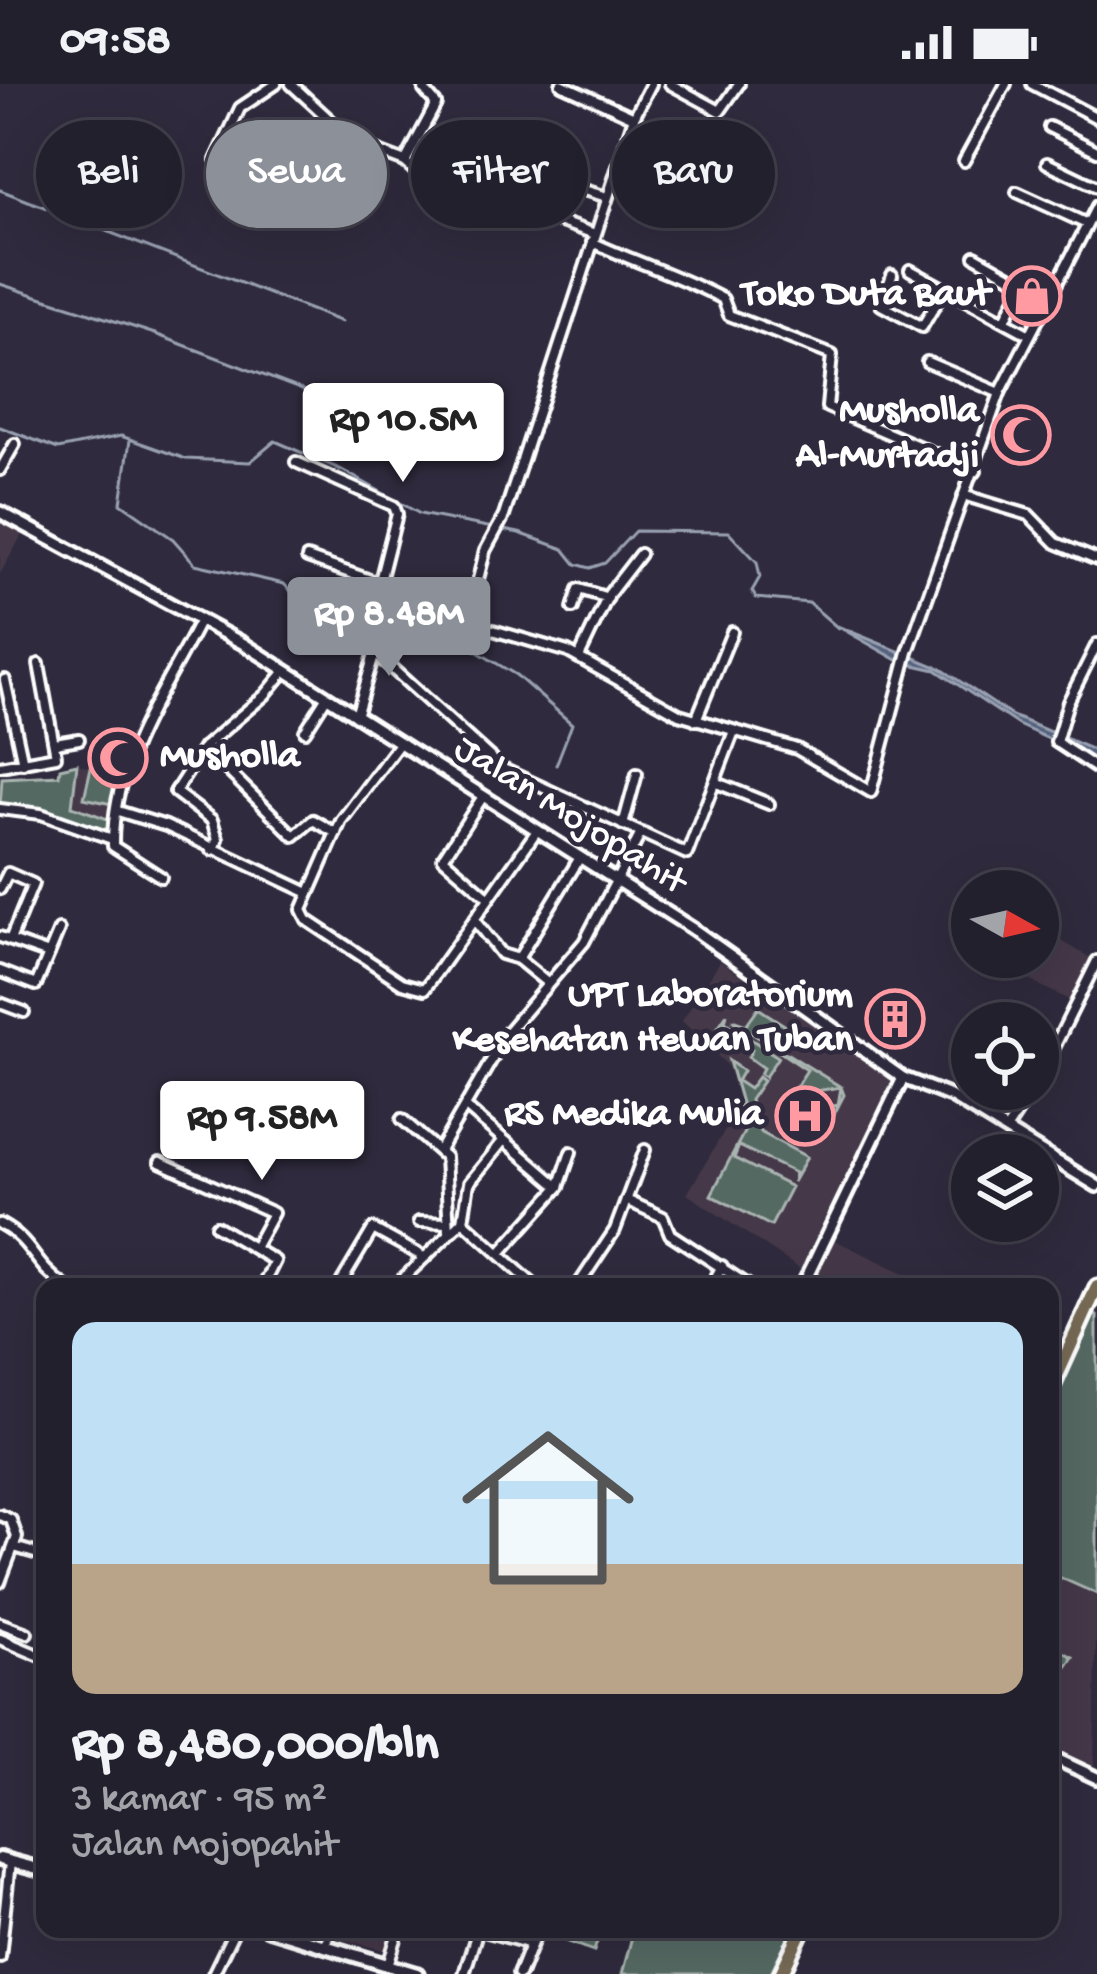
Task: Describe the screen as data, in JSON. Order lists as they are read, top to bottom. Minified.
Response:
{"streets":{"street":["Jalan Mojopahit"]},"places":{"shop":["Toko Duta Baut"],"mosque":["Musholla Al-Murtadji","Musholla"],"building":["UPT Laboratorium Kesehatan Hewan Tuban"],"hospital":["RS Medika Mulia"]},"north":"right","page":{"status":"09:58","chip":["Beli","Sewa","Filter","Baru"],"price":["Rp 10.5M","Rp 8.48M","Rp 9.58M"],"list":[{"name":"Rp 8,480,000/bln","note":"3 kamar · 95 m² · Jalan Mojopahit"}]}}
